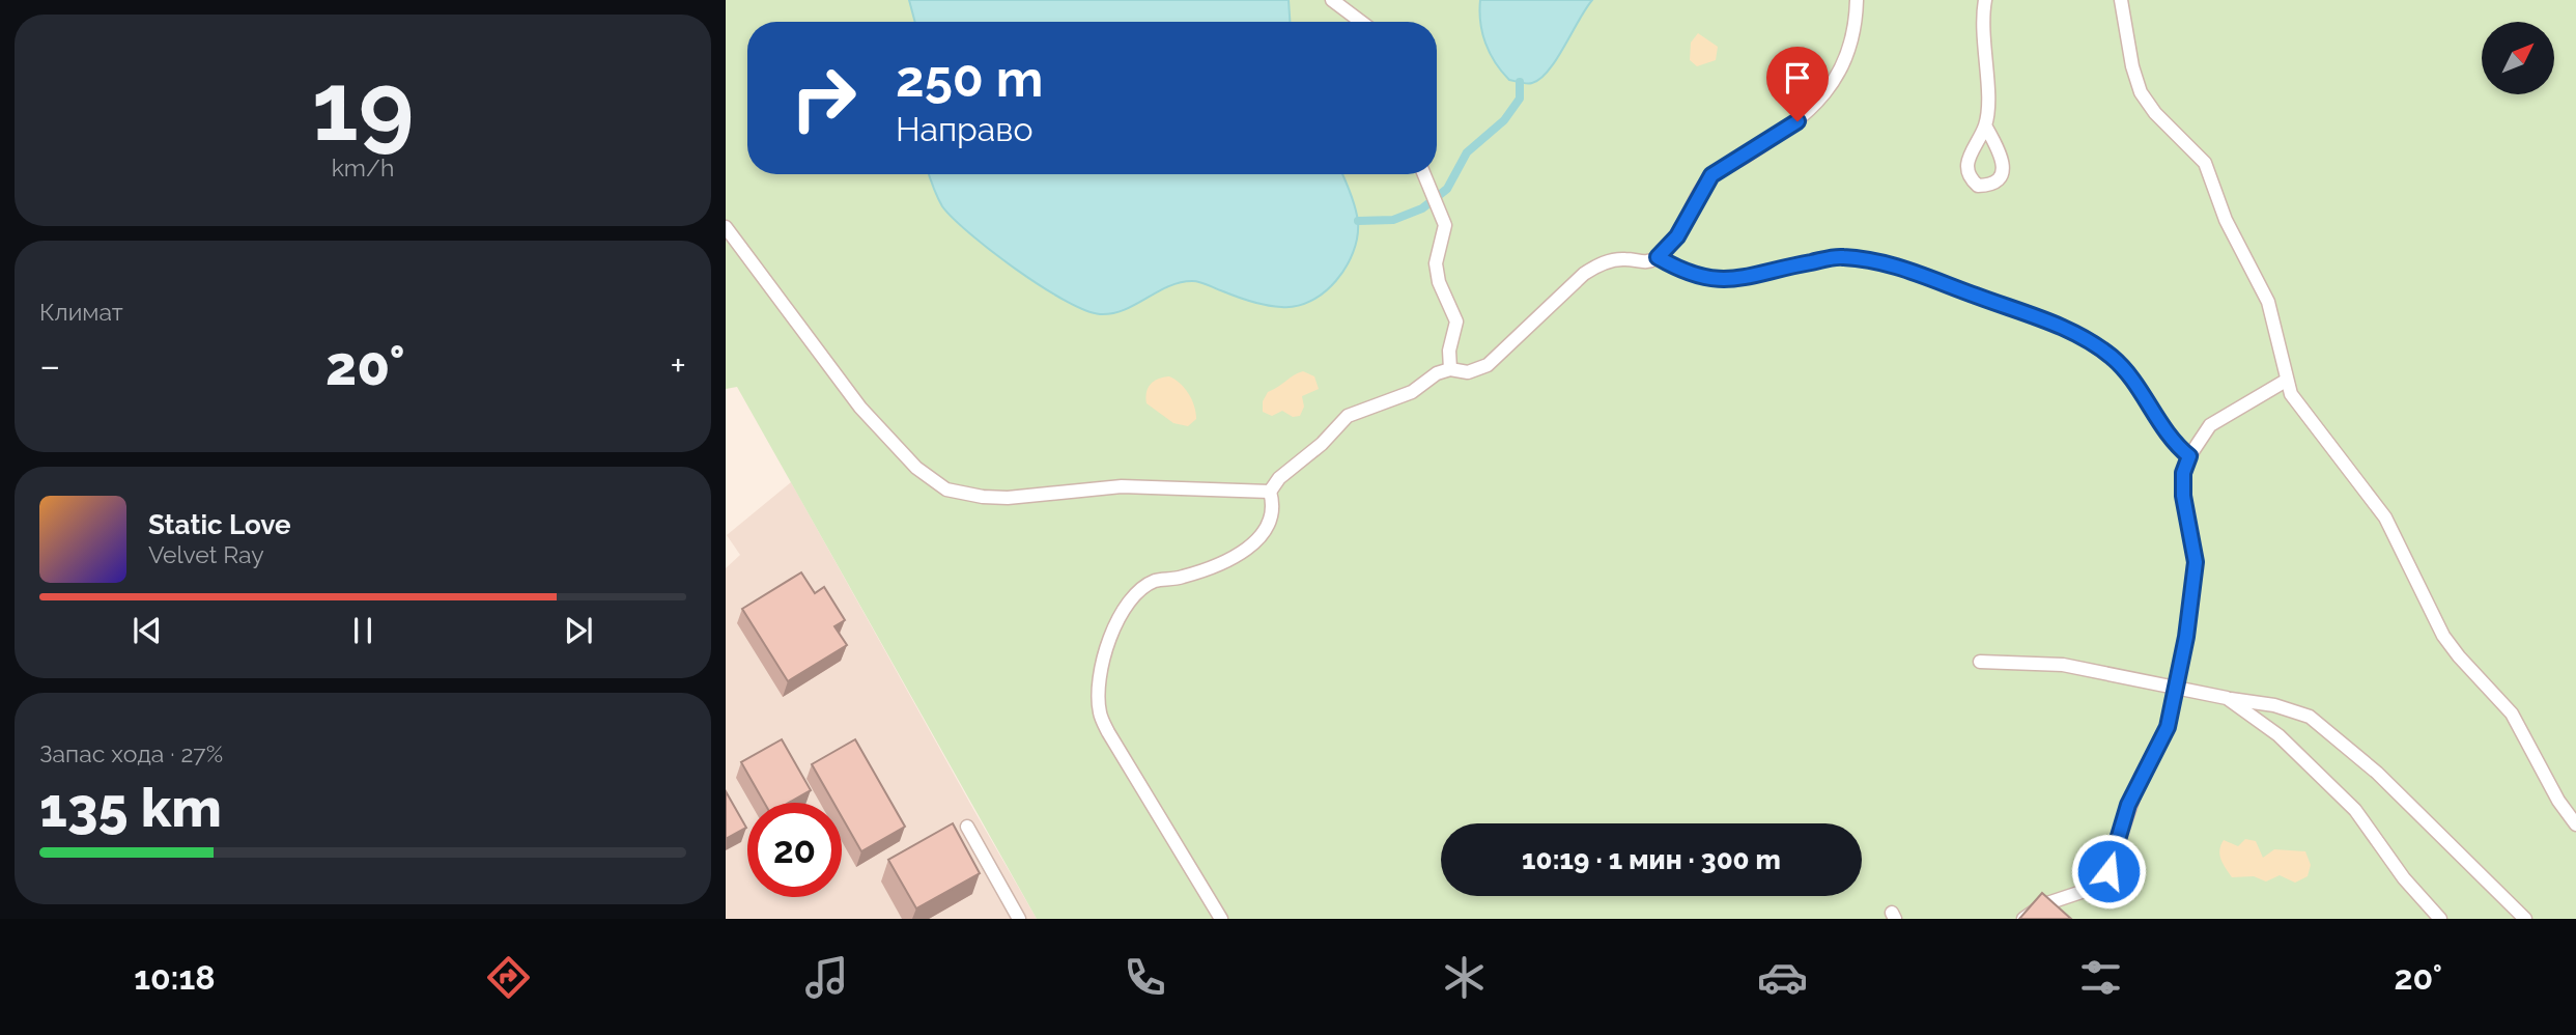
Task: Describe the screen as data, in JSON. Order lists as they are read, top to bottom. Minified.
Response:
{"north":"top right","page":{"tile":[["19","km/h"],"Климат",["Запас хода · 27%","135 km"]],"turn":["250 m","Направо"],"heat":["−","20°","+"],"song":["Static Love","Velvet Ray"],"limit":"20","trip":"10:19 · 1 мин · 300 m","tabs":["10:18","20°"]}}
